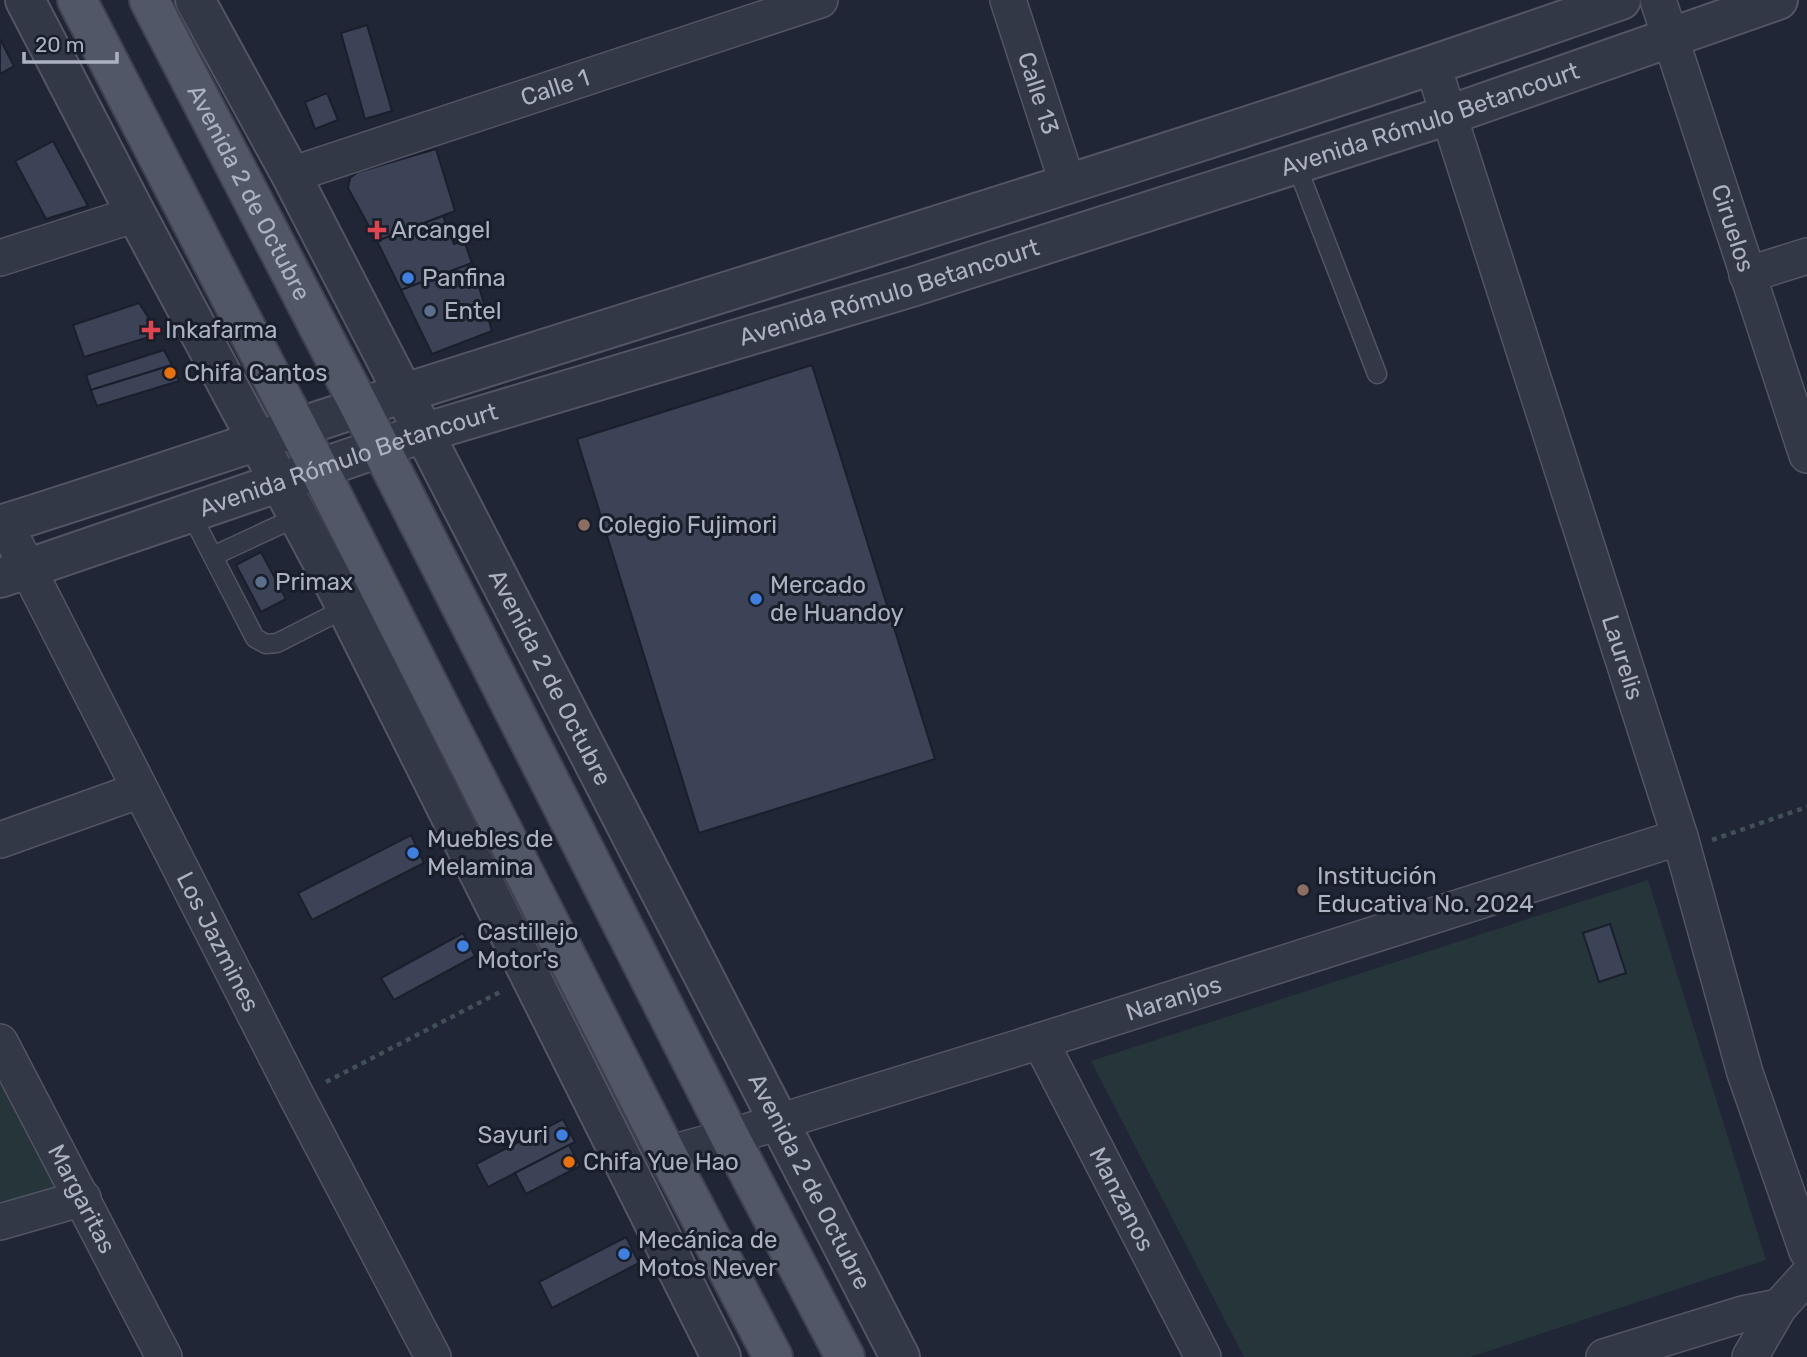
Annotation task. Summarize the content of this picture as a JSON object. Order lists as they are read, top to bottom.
{
  "streets": {
    "main road": ["Avenida 2 de Octubre"],
    "street": [
      "Calle 1",
      "Calle 13",
      "Avenida Rómulo Betancourt",
      "Ciruelos",
      "Laurelis",
      "Los Jazmines",
      "Naranjos",
      "Margaritas",
      "Manzanos"
    ]
  },
  "crossings": [
    ["Calle 1", "Avenida 2 de Octubre"],
    ["Calle 13", "Avenida Rómulo Betancourt"],
    ["Avenida Rómulo Betancourt", "Avenida 2 de Octubre"],
    ["Avenida Rómulo Betancourt", "Ciruelos"],
    ["Avenida Rómulo Betancourt", "Laurelis"],
    ["Avenida Rómulo Betancourt", "Los Jazmines"],
    ["Avenida 2 de Octubre", "Naranjos"],
    ["Laurelis", "Naranjos"],
    ["Naranjos", "Manzanos"]
  ],
  "places": {
    "health": ["Arcangel", "Inkafarma"],
    "other": [
      "Panfina",
      "Entel",
      "Chifa Cantos",
      "Colegio Fujimori",
      "Primax",
      "Mercado de Huandoy",
      "Muebles de Melamina",
      "Institución Educativa No. 2024",
      "Castillejo Motor's",
      "Sayuri",
      "Chifa Yue Hao",
      "Mecánica de Motos Never"
    ]
  },
  "scale_bar": "20 m"
}
